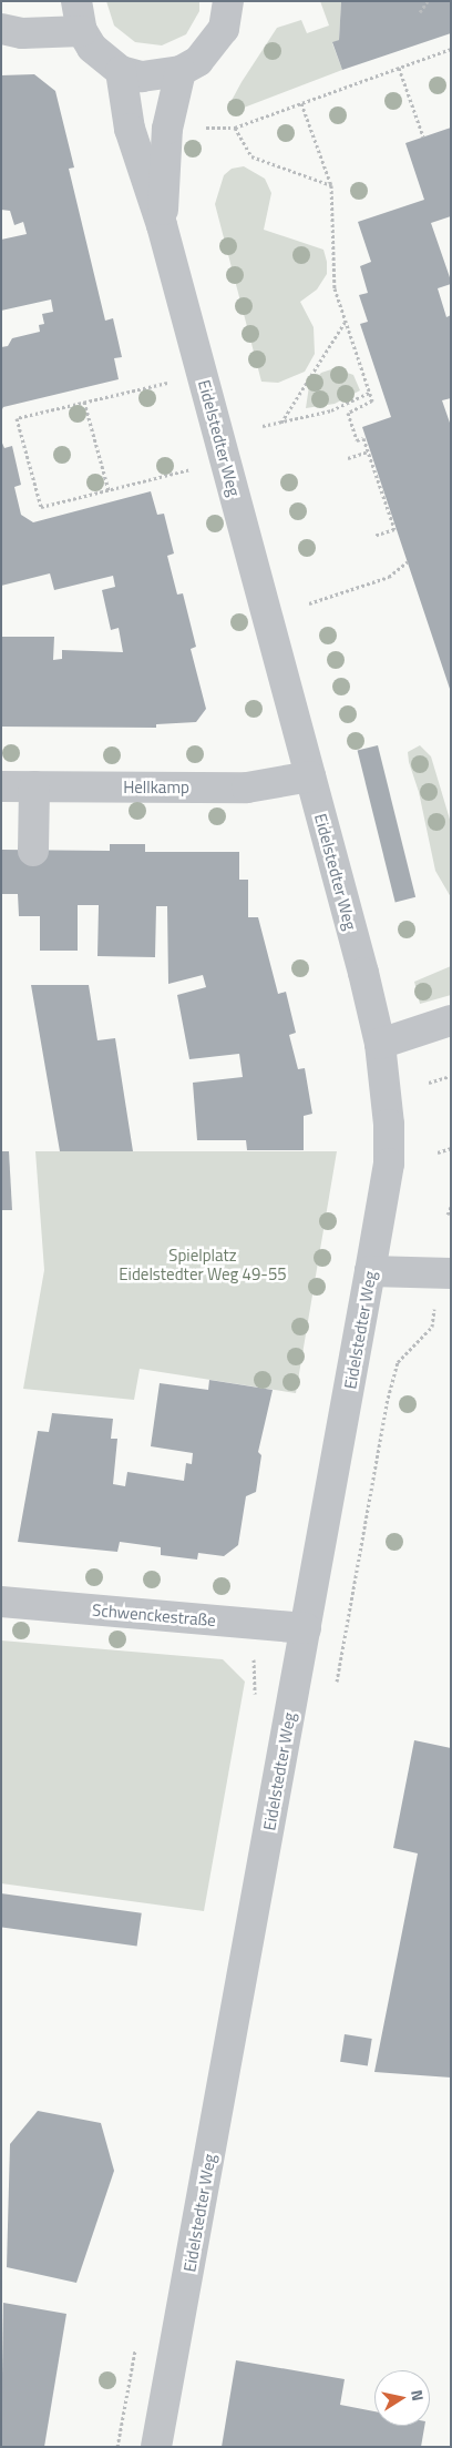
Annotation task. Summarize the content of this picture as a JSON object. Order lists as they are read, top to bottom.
{
  "streets": {
    "street": ["Eidelstedter Weg", "Hellkamp", "Schwenckestraße"]
  },
  "crossings": [
    ["Eidelstedter Weg", "Hellkamp"],
    ["Eidelstedter Weg", "Schwenckestraße"]
  ],
  "parks": ["Spielplatz Eidelstedter Weg 49-55"],
  "north": "right"
}
